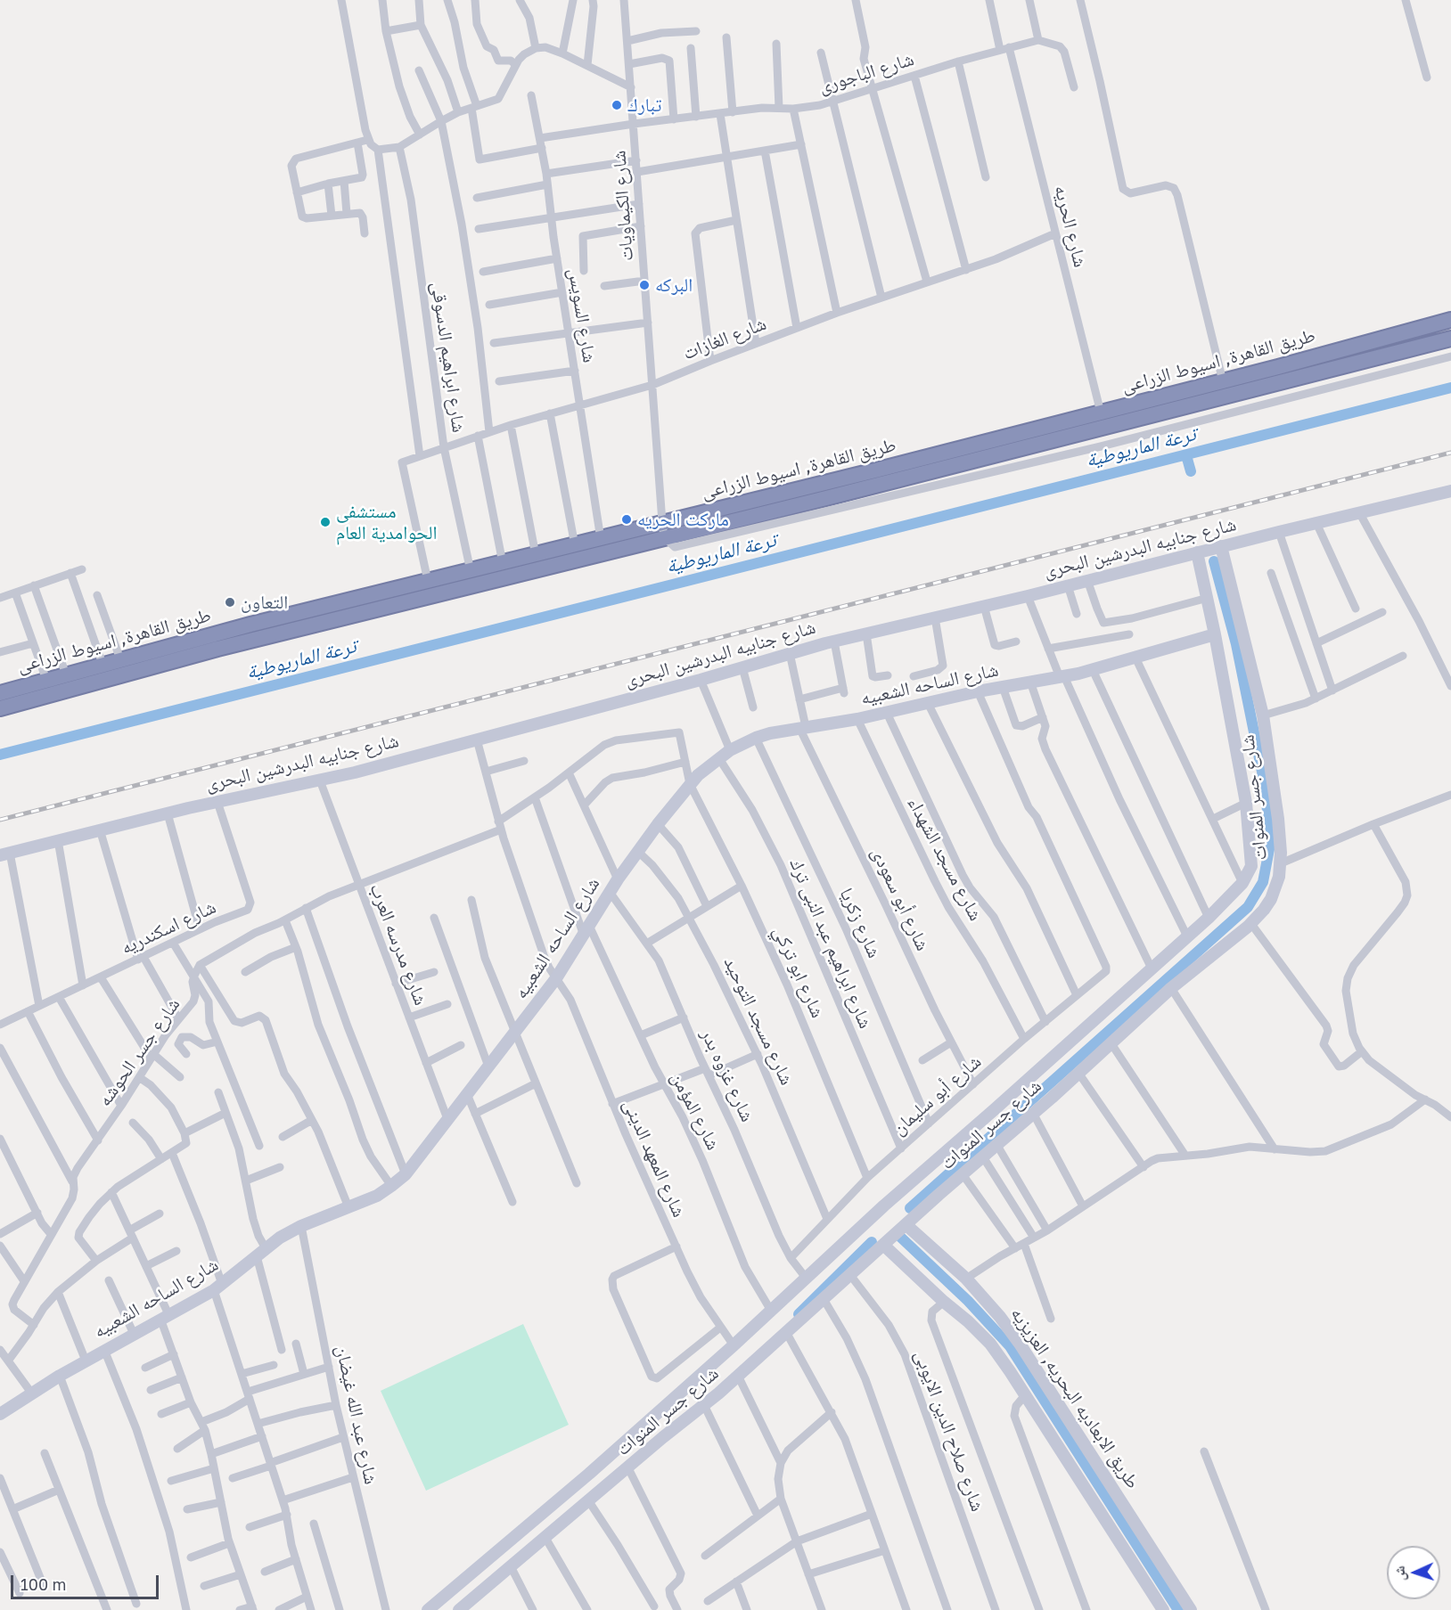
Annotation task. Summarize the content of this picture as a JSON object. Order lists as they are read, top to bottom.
{
  "streets": {
    "highway": ["طريق القاهرة, اسيوط الزراعى"],
    "street": [
      "شارع الباجورى",
      "شارع الكيماويات",
      "شارع الحريه",
      "شارع السويس",
      "شارع الغازات",
      "شارع ابراهيم الدسوقى",
      "شارع جنابيه البدرشين البحرى",
      "شارع الساحه الشعبيه",
      "شارع جسر المنوات",
      "شارع مسجد الشهداء",
      "شارع أبو سعودى",
      "شارع زكريا",
      "شارع اسكندريه",
      "شارع ابراهيم عبد النبى ترك",
      "شارع مدرسه العرب",
      "شارع ابو تركي",
      "شارع مسجد التوحيد",
      "شارع جسر الحوشه",
      "شارع غزوه بدر",
      "شارع أبو سليمان",
      "شارع المؤمن",
      "شارع المعهد الدينى",
      "طريق الابعاديه البحريه, العزيزيه",
      "شارع عبد الله غيضان",
      "شارع صلاح الدين الايوبى"
    ]
  },
  "crossings": [
    ["شارع الباجورى", "شارع الكيماويات"],
    ["شارع الباجورى", "شارع الحريه"],
    ["شارع الباجورى", "شارع السويس"],
    ["شارع الكيماويات", "شارع الغازات"],
    ["شارع الكيماويات", "طريق القاهرة, اسيوط الزراعى"],
    ["شارع الحريه", "شارع الغازات"],
    ["شارع الحريه", "طريق القاهرة, اسيوط الزراعى"],
    ["شارع السويس", "شارع الغازات"],
    ["شارع السويس", "طريق القاهرة, اسيوط الزراعى"],
    ["شارع الغازات", "شارع ابراهيم الدسوقى"],
    ["شارع الغازات", "طريق القاهرة, اسيوط الزراعى"],
    ["شارع ابراهيم الدسوقى", "طريق القاهرة, اسيوط الزراعى"],
    ["شارع جنابيه البدرشين البحرى", "شارع جسر المنوات"],
    ["شارع جنابيه البدرشين البحرى", "شارع أبو سعودى"],
    ["شارع جنابيه البدرشين البحرى", "شارع اسكندريه"],
    ["شارع جنابيه البدرشين البحرى", "شارع مدرسه العرب"],
    ["شارع جنابيه البدرشين البحرى", "شارع المعهد الدينى"],
    ["شارع الساحه الشعبيه", "شارع جسر المنوات"],
    ["شارع الساحه الشعبيه", "شارع مسجد الشهداء"],
    ["شارع الساحه الشعبيه", "شارع أبو سعودى"],
    ["شارع الساحه الشعبيه", "شارع زكريا"],
    ["شارع الساحه الشعبيه", "شارع ابراهيم عبد النبى ترك"],
    ["شارع الساحه الشعبيه", "شارع مدرسه العرب"],
    ["شارع الساحه الشعبيه", "شارع ابو تركي"],
    ["شارع الساحه الشعبيه", "شارع مسجد التوحيد"],
    ["شارع الساحه الشعبيه", "شارع غزوه بدر"],
    ["شارع الساحه الشعبيه", "شارع أبو سليمان"],
    ["شارع الساحه الشعبيه", "شارع المؤمن"],
    ["شارع الساحه الشعبيه", "شارع المعهد الدينى"],
    ["شارع الساحه الشعبيه", "شارع عبد الله غيضان"],
    ["شارع جسر المنوات", "شارع غزوه بدر"],
    ["شارع جسر المنوات", "شارع المؤمن"],
    ["شارع جسر المنوات", "شارع المعهد الدينى"],
    ["شارع جسر المنوات", "طريق الابعاديه البحريه, العزيزيه"],
    ["شارع جسر المنوات", "شارع صلاح الدين الايوبى"],
    ["شارع مسجد الشهداء", "شارع أبو سليمان"],
    ["شارع أبو سعودى", "شارع أبو سليمان"],
    ["شارع زكريا", "شارع أبو سليمان"],
    ["شارع ابراهيم عبد النبى ترك", "شارع أبو سليمان"],
    ["شارع ابو تركي", "شارع أبو سليمان"],
    ["شارع مسجد التوحيد", "شارع أبو سليمان"],
    ["شارع غزوه بدر", "شارع أبو سليمان"]
  ],
  "water": ["ترعة الماريوطية"],
  "places": [
    "تبارك",
    "البركه",
    "ماركت الحريه",
    "مستشفى الحوامدية العام",
    "التعاون"
  ],
  "scale_bar": "100 m",
  "north": "left"
}
